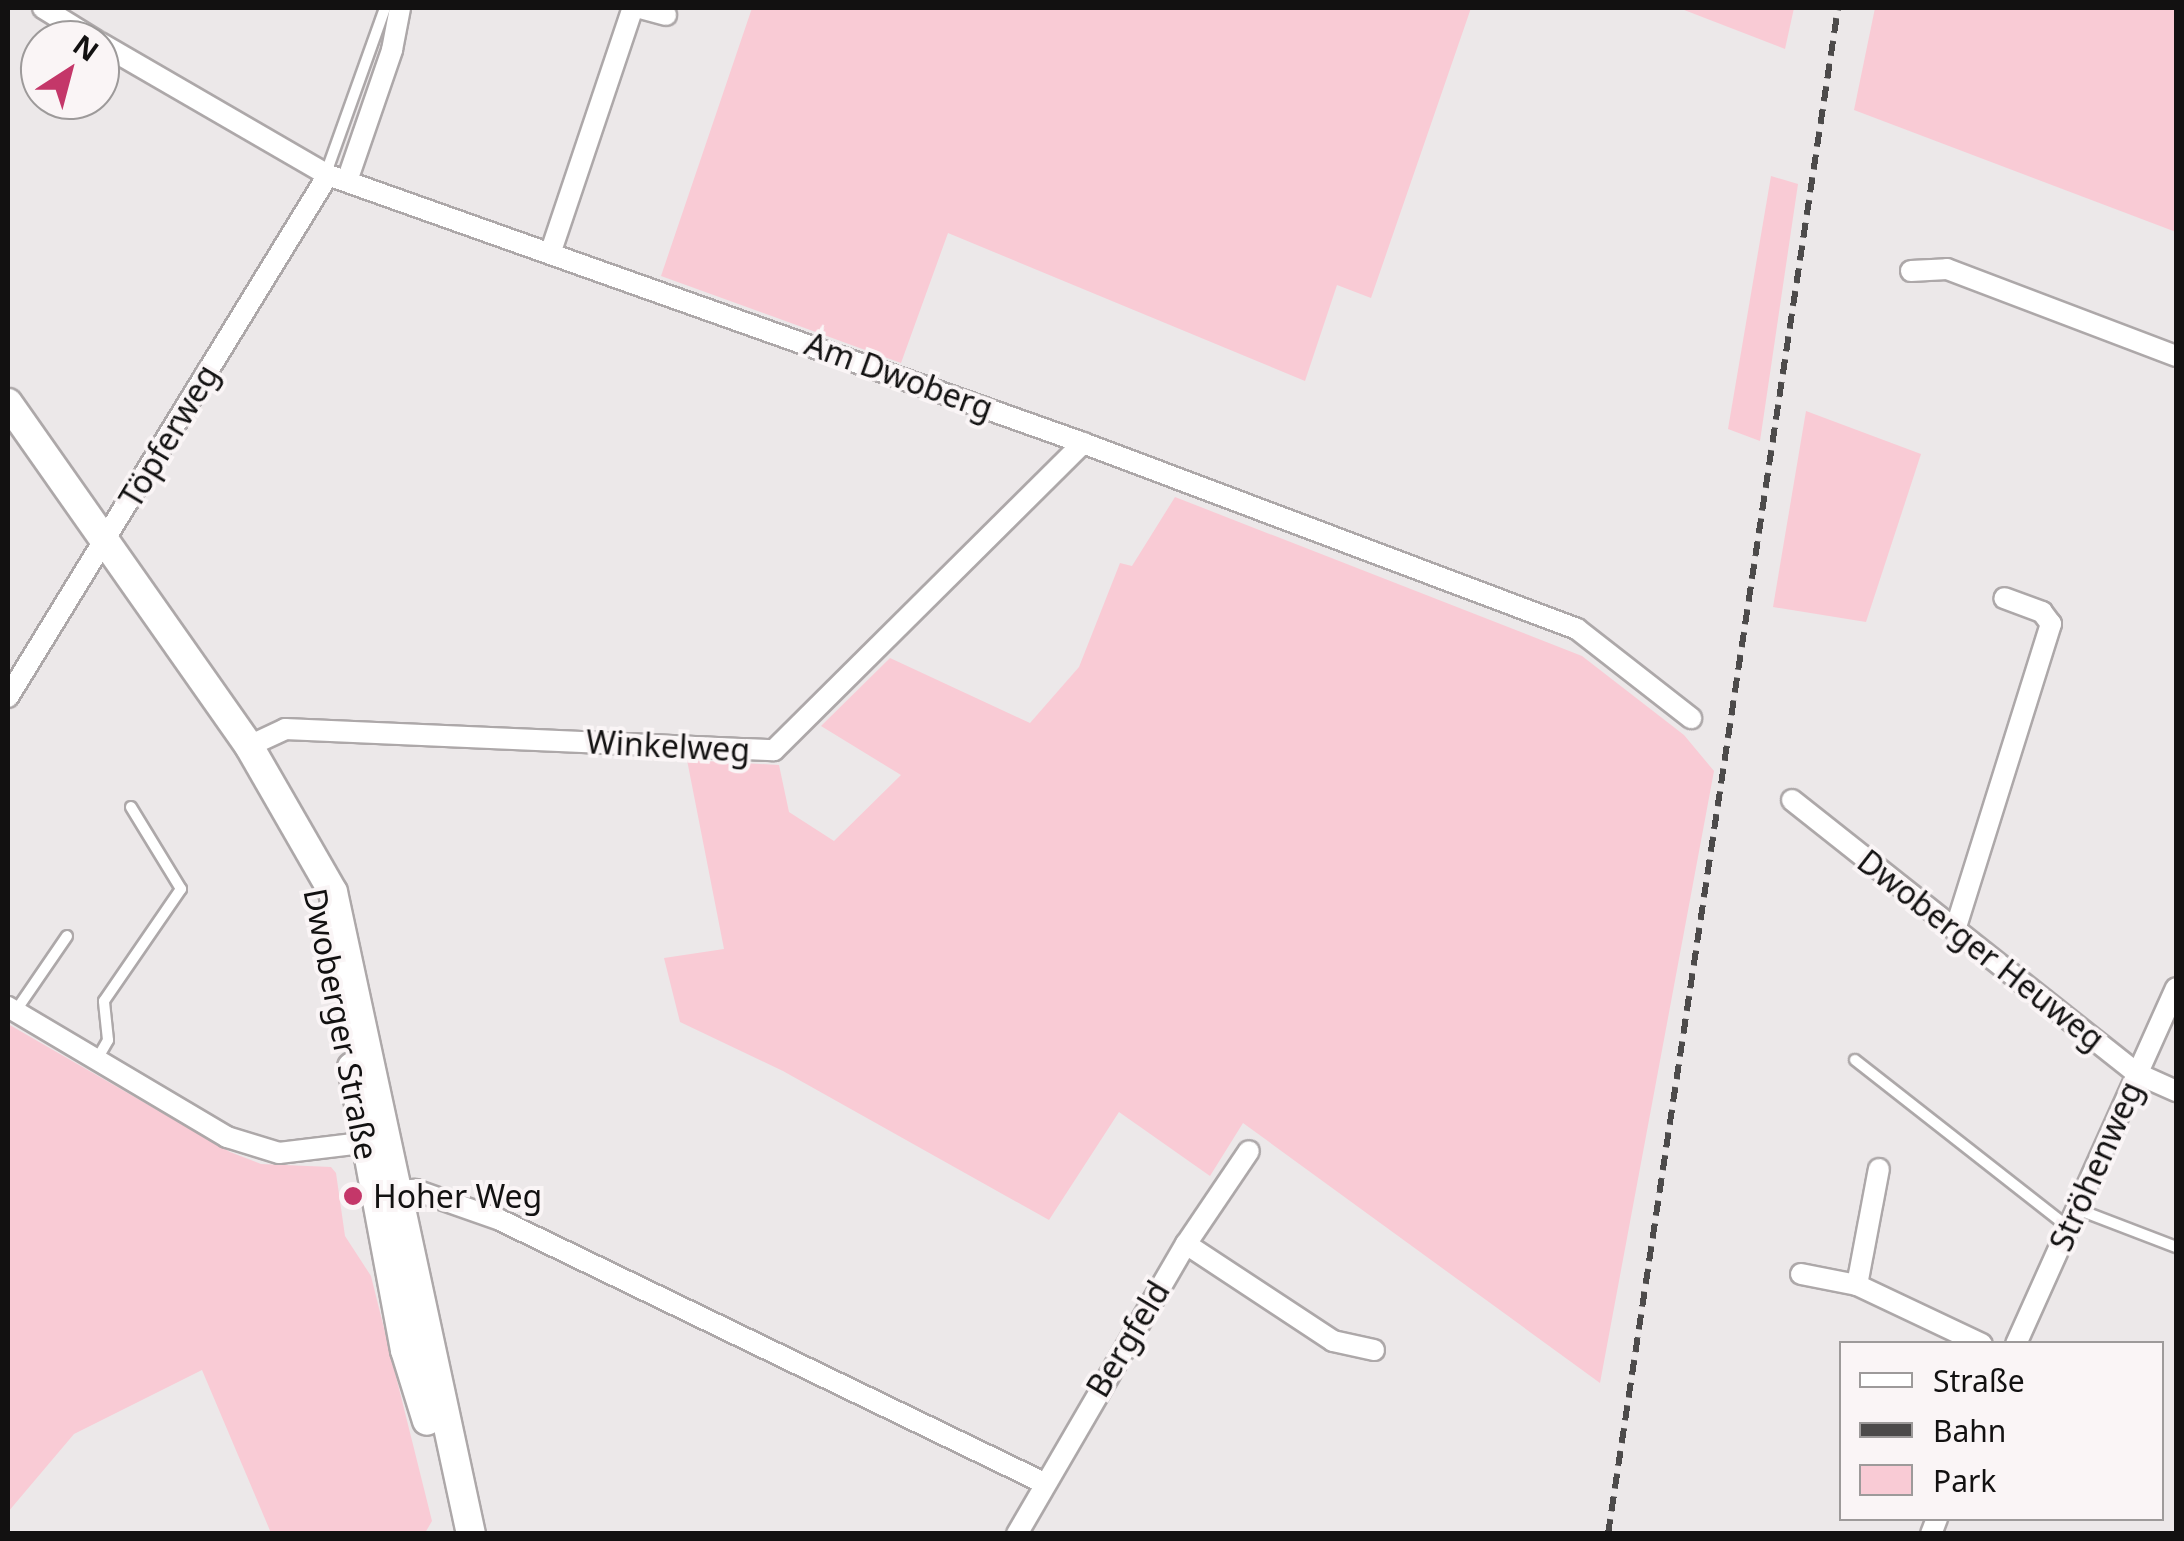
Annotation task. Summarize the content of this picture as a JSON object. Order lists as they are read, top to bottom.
{
  "streets": {
    "street": [
      "Am Dwoberg",
      "Töpferweg",
      "Winkelweg",
      "Dwoberger Heuweg",
      "Dwoberger Straße",
      "Ströhenweg",
      "Bergfeld"
    ]
  },
  "crossings": [
    ["Am Dwoberg", "Töpferweg"],
    ["Am Dwoberg", "Winkelweg"],
    ["Töpferweg", "Dwoberger Straße"],
    ["Winkelweg", "Dwoberger Straße"],
    ["Dwoberger Heuweg", "Ströhenweg"]
  ],
  "places": ["Hoher Weg"],
  "legend": ["Straße", "Bahn", "Park"],
  "north": "top right"
}
